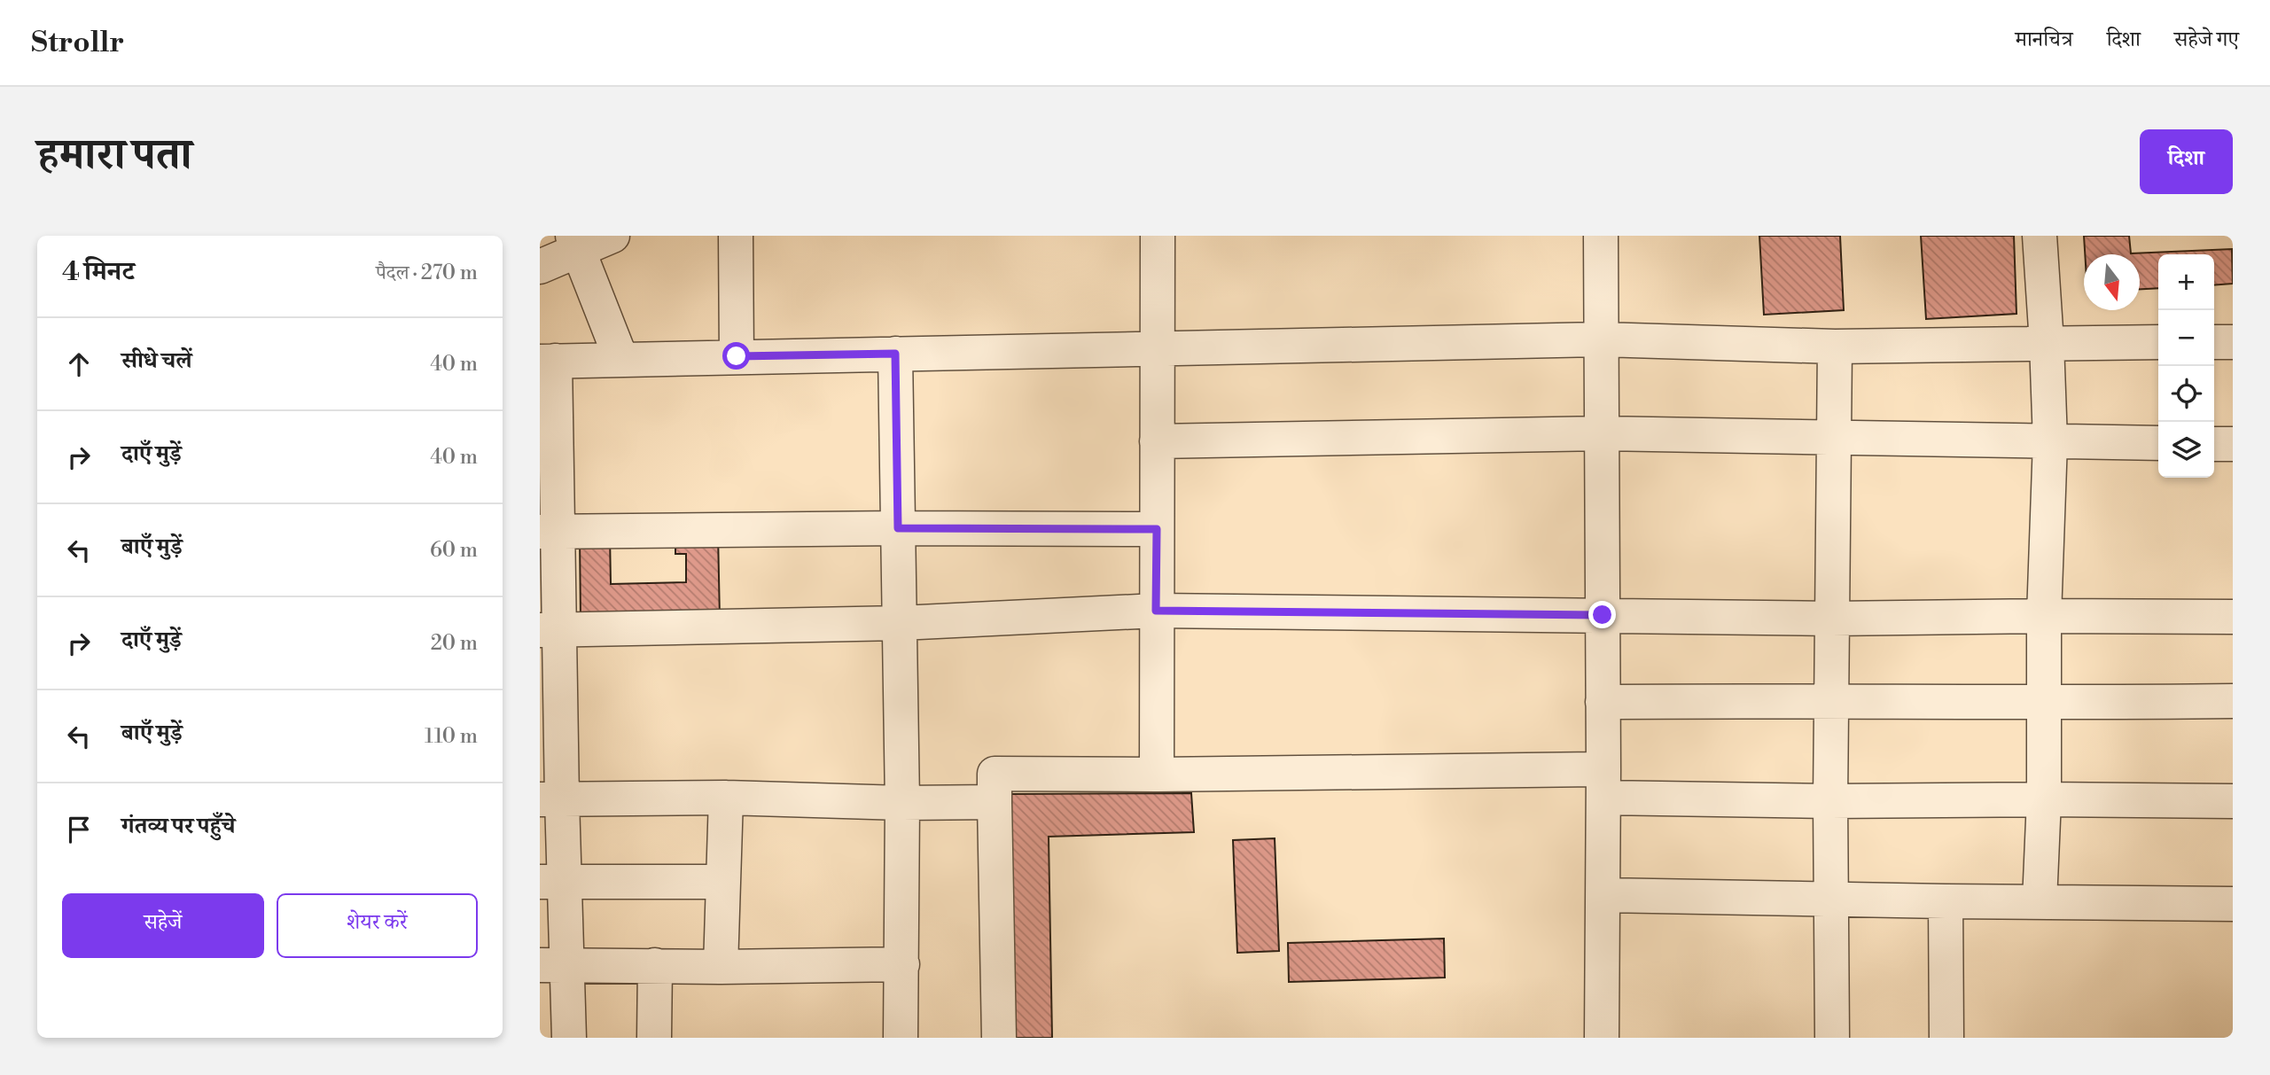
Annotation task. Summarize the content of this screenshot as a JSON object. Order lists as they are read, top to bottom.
{
  "north": "bottom",
  "page": {
    "header": "Strollr",
    "nav": ["मानचित्र", "दिशा", "सहेजे गए"],
    "title": "हमारा पता",
    "buttons": [
      "दिशा",
      ["सहेजें", "शेयर करें"]
    ],
    "heading": ["4 मिनट", "पैदल · 270 m"],
    "map_buttons": ["+", "−"],
    "list": [
      ["सीधे चलें", "40 m"],
      ["दाएँ मुड़ें", "40 m"],
      ["बाएँ मुड़ें", "60 m"],
      ["दाएँ मुड़ें", "20 m"],
      ["बाएँ मुड़ें", "110 m"],
      "गंतव्य पर पहुँचे"
    ]
  }
}
